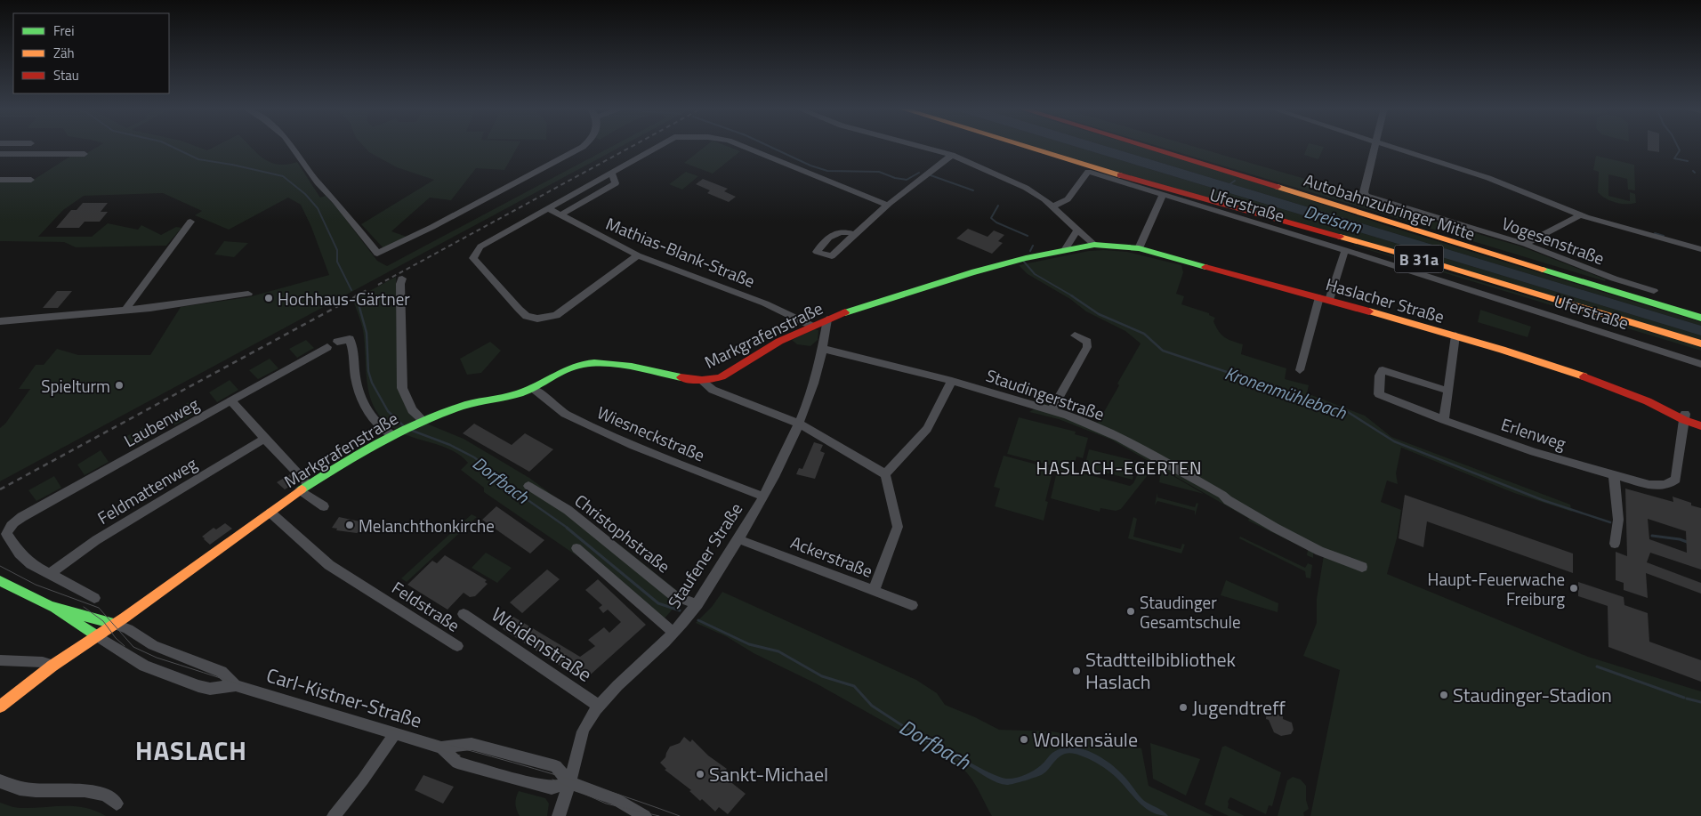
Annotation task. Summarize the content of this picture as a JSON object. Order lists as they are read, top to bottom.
{
  "streets": {
    "main road": [
      "Autobahnzubringer Mitte",
      "B 31a",
      "Haslacher Straße",
      "Markgrafenstraße"
    ],
    "street": [
      "Uferstraße",
      "Vogesenstraße",
      "Mathias-Blank-Straße",
      "Staudingerstraße",
      "Laubenweg",
      "Wiesneckstraße",
      "Erlenweg",
      "Feldmattenweg",
      "Christophstraße",
      "Staufener Straße",
      "Ackerstraße",
      "Feldstraße",
      "Weidenstraße",
      "Carl-Kistner-Straße"
    ]
  },
  "crossings": [
    ["Mathias-Blank-Straße", "Markgrafenstraße"],
    ["Haslacher Straße", "Markgrafenstraße"],
    ["Haslacher Straße", "Erlenweg"],
    ["Markgrafenstraße", "Wiesneckstraße"],
    ["Markgrafenstraße", "Staufener Straße"],
    ["Markgrafenstraße", "Feldstraße"],
    ["Markgrafenstraße", "Carl-Kistner-Straße"],
    ["Staudingerstraße", "Staufener Straße"],
    ["Laubenweg", "Feldmattenweg"],
    ["Wiesneckstraße", "Staufener Straße"],
    ["Christophstraße", "Staufener Straße"],
    ["Staufener Straße", "Ackerstraße"],
    ["Staufener Straße", "Weidenstraße"],
    ["Staufener Straße", "Carl-Kistner-Straße"]
  ],
  "districts": ["HASLACH-EGERTEN", "HASLACH"],
  "water": ["Dreisam", "Kronenmühlebach", "Dorfbach"],
  "places": [
    "Hochhaus-Gärtner",
    "Spielturm",
    "Melanchthonkirche",
    "Haupt-Feuerwache Freiburg",
    "Staudinger Gesamtschule",
    "Stadtteilbibliothek Haslach",
    "Staudinger-Stadion",
    "Jugendtreff",
    "Wolkensäule",
    "Sankt-Michael"
  ],
  "legend": ["Frei", "Zäh", "Stau"]
}
